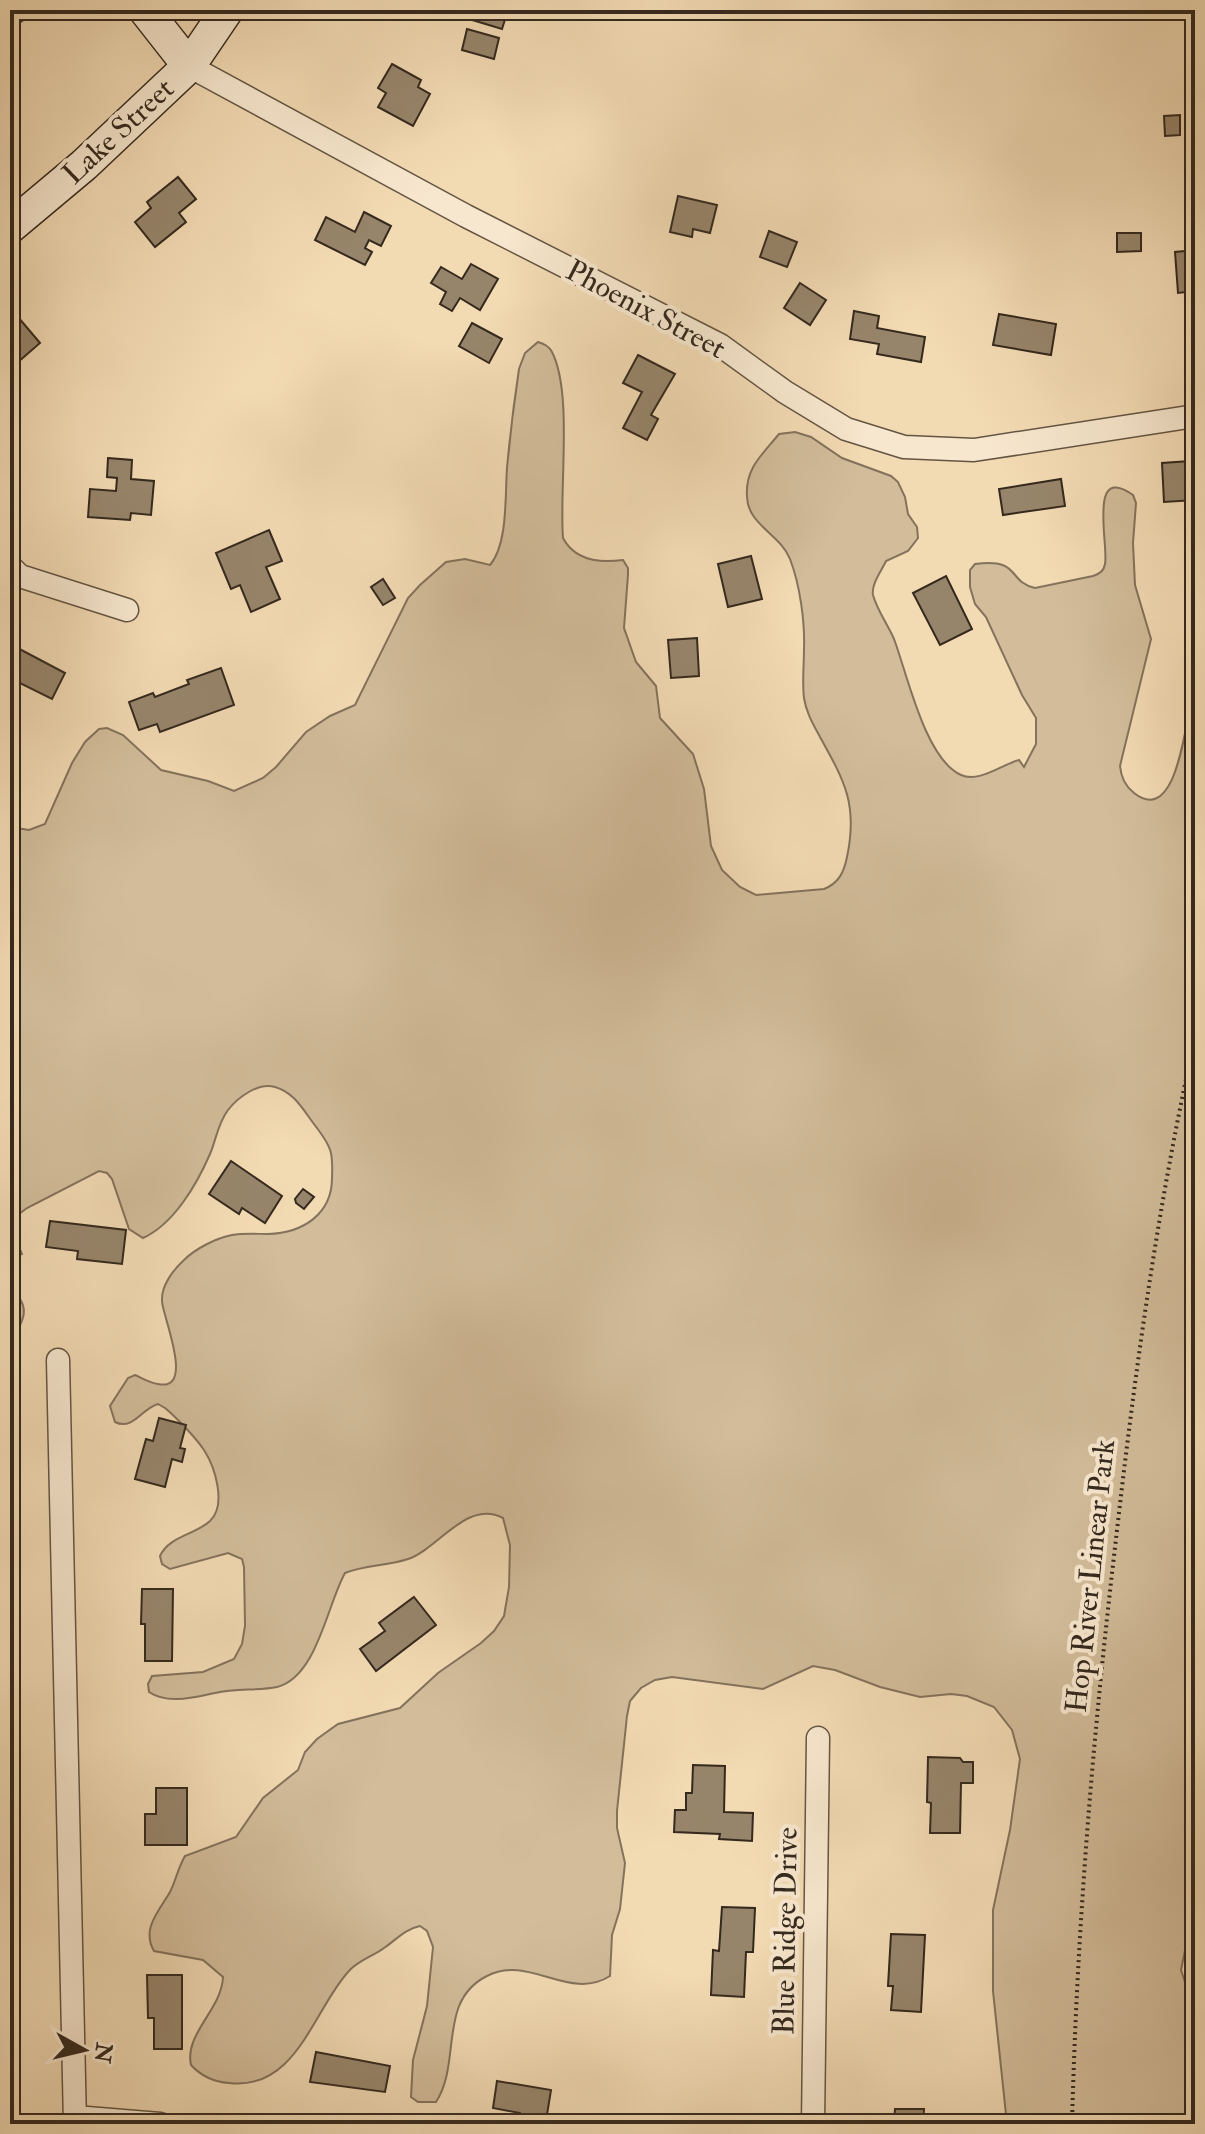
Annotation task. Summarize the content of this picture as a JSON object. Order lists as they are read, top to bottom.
{
  "streets": {
    "street": ["Lake Street", "Phoenix Street", "Blue Ridge Drive"],
    "path": ["Hop River Linear Park"]
  },
  "crossings": [
    ["Lake Street", "Phoenix Street"]
  ],
  "north": "right"
}
